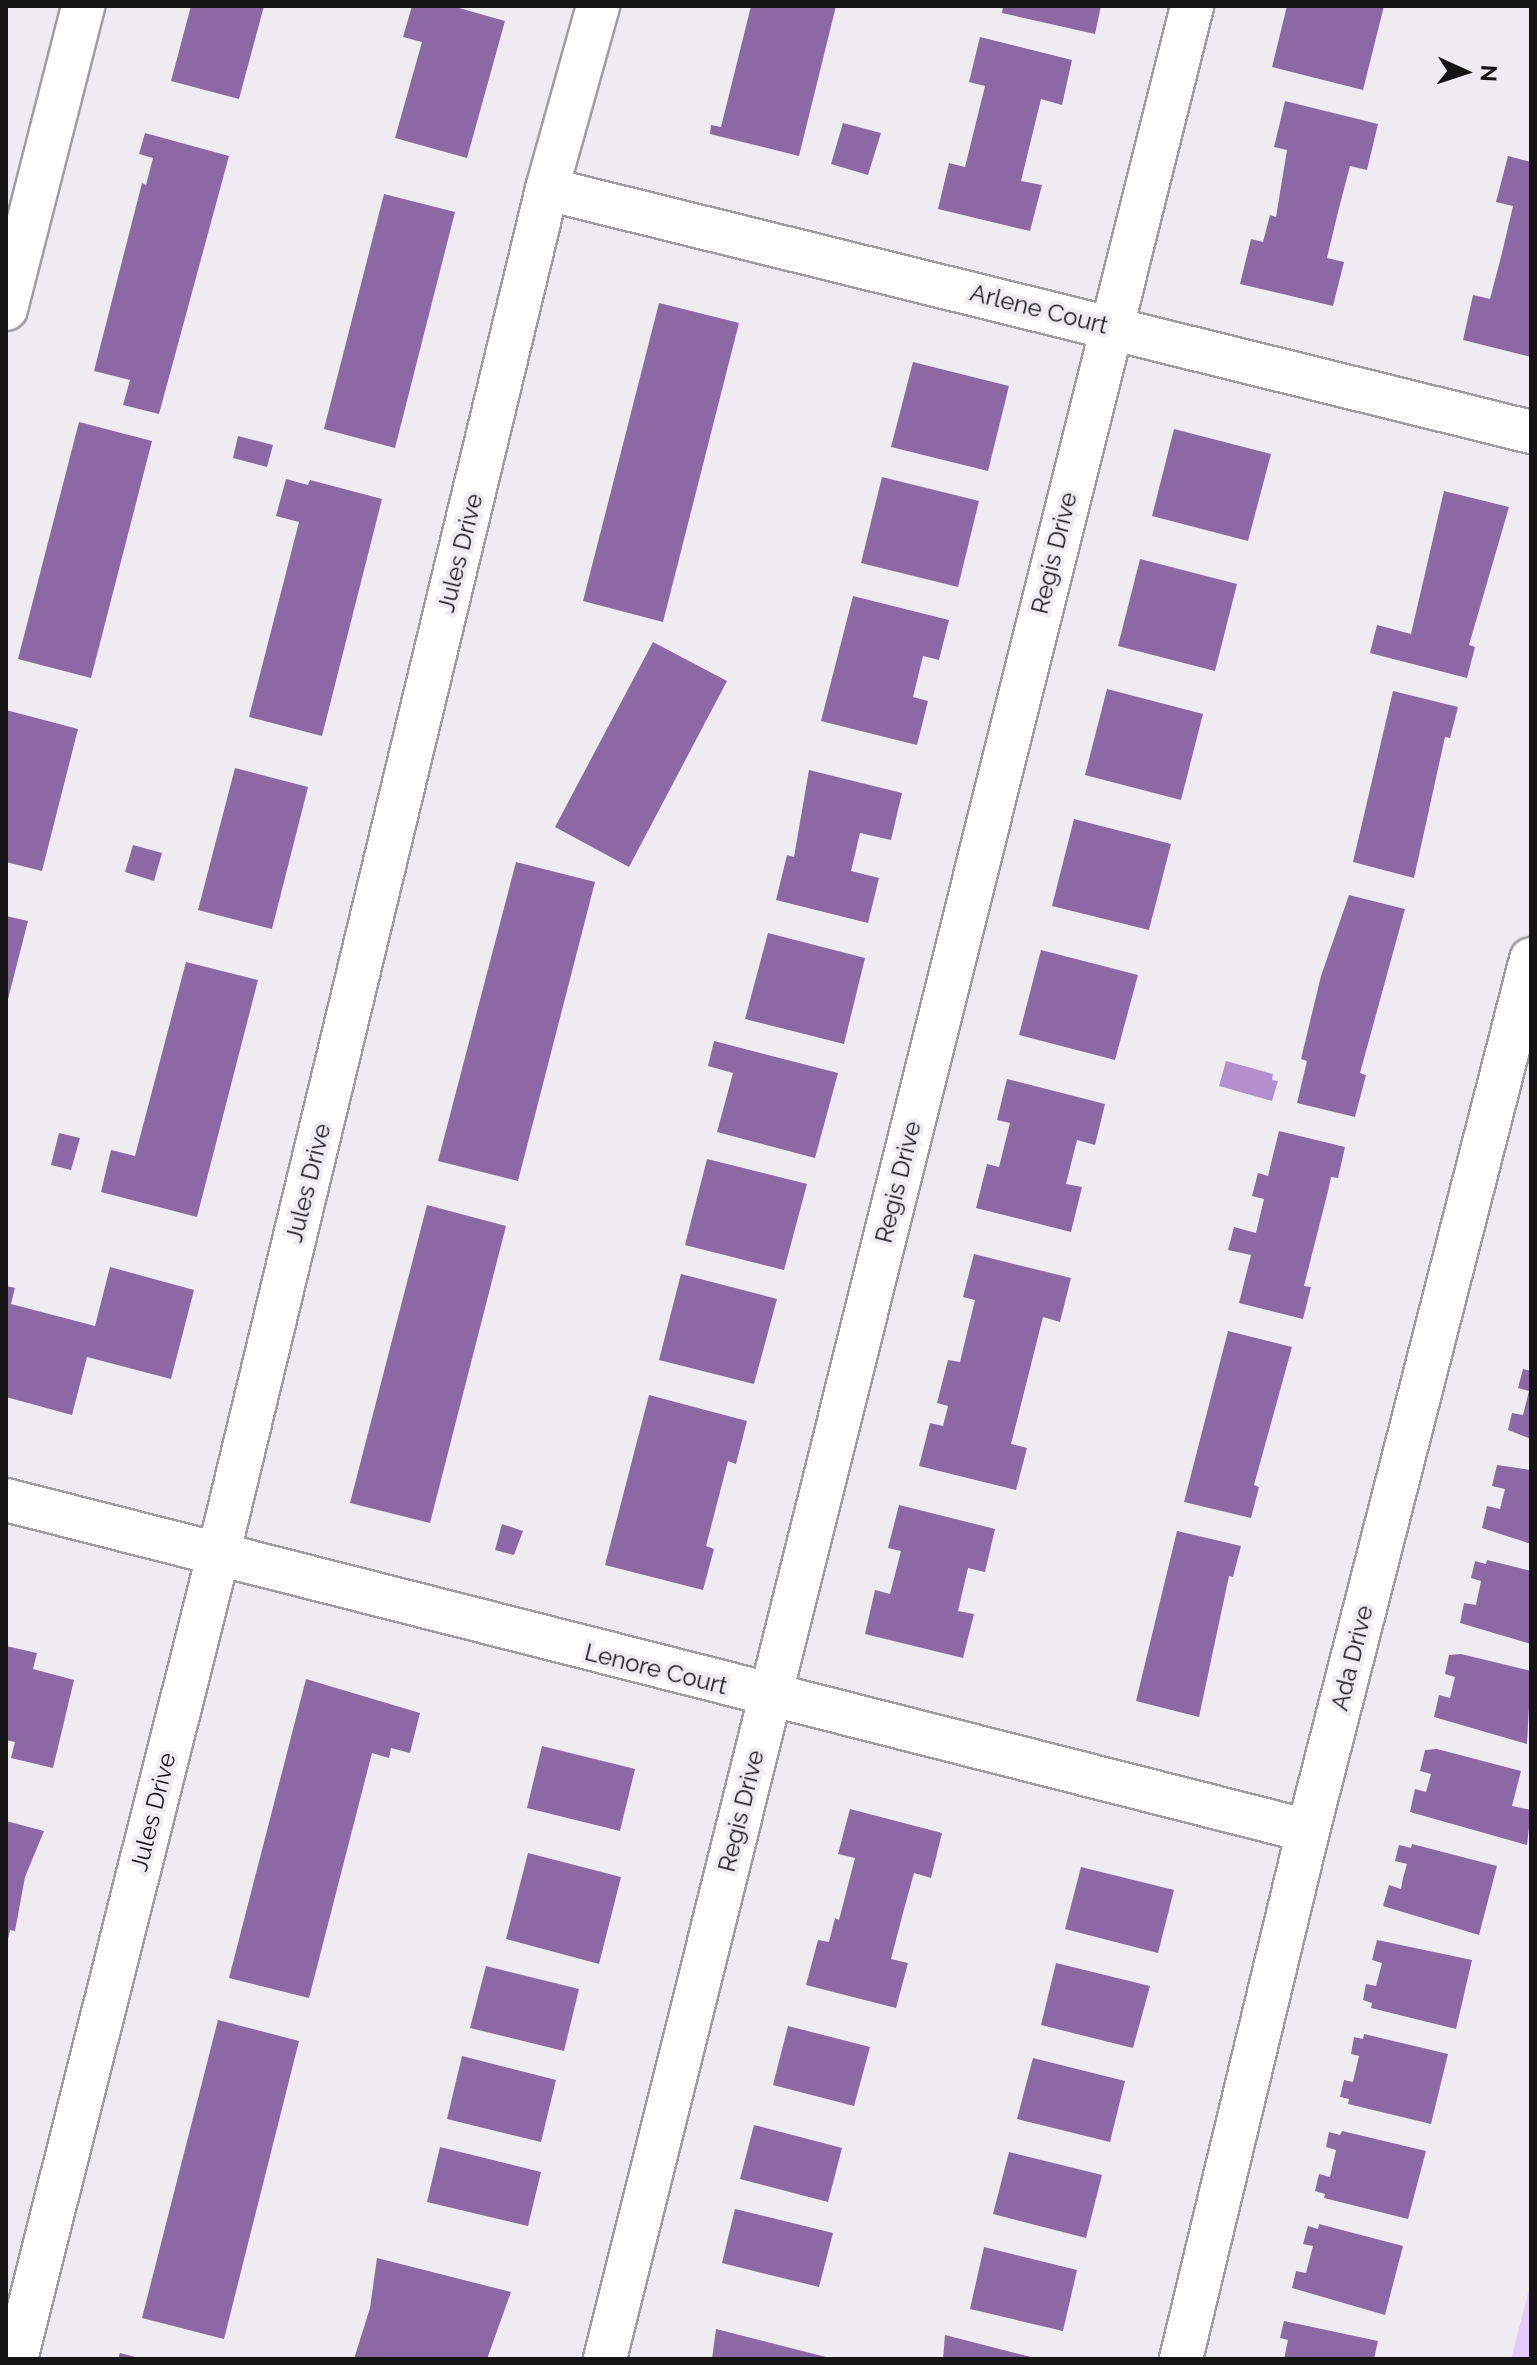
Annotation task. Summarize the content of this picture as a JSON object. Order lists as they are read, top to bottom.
{
  "streets": {
    "street": [
      "Arlene Court",
      "Jules Drive",
      "Regis Drive",
      "Ada Drive",
      "Lenore Court"
    ]
  },
  "crossings": [
    ["Arlene Court", "Jules Drive"],
    ["Arlene Court", "Regis Drive"],
    ["Jules Drive", "Lenore Court"],
    ["Regis Drive", "Lenore Court"],
    ["Ada Drive", "Lenore Court"]
  ],
  "north": "right"
}
